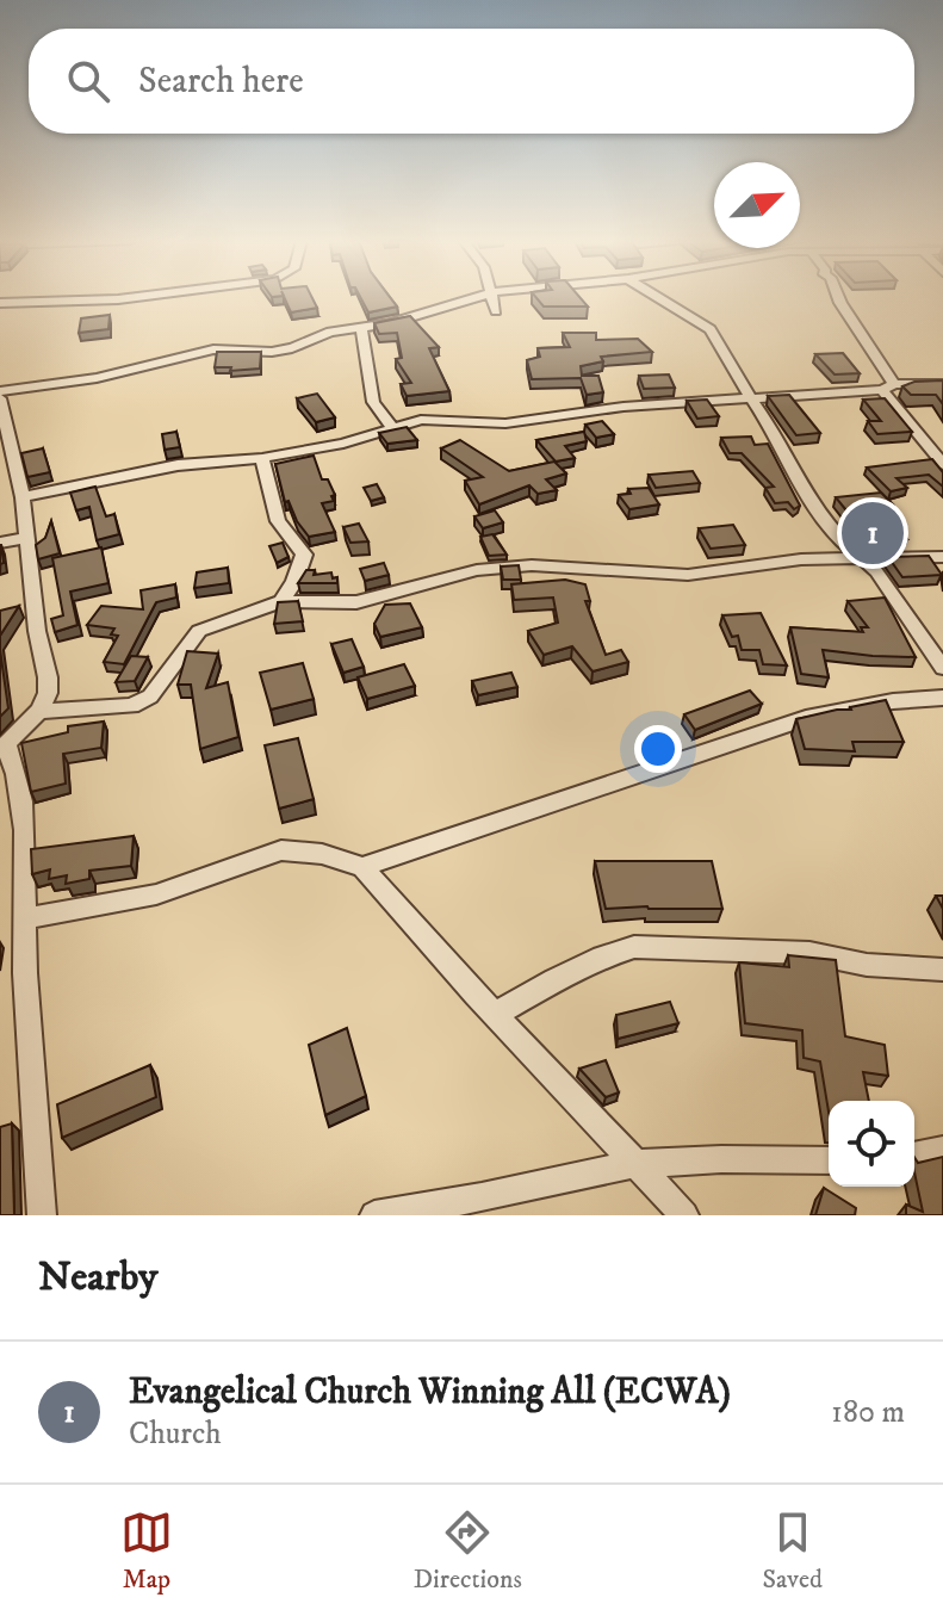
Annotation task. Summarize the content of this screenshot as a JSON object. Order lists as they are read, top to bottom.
{
  "north": "top right",
  "page": {
    "search": "Search here",
    "pins": "1",
    "heading": "Nearby",
    "list": [
      {
        "mark": "1",
        "name": "Evangelical Church Winning All (ECWA)",
        "note": "Church",
        "value": "180 m"
      }
    ],
    "nav": ["Map", "Directions", "Saved"]
  }
}
